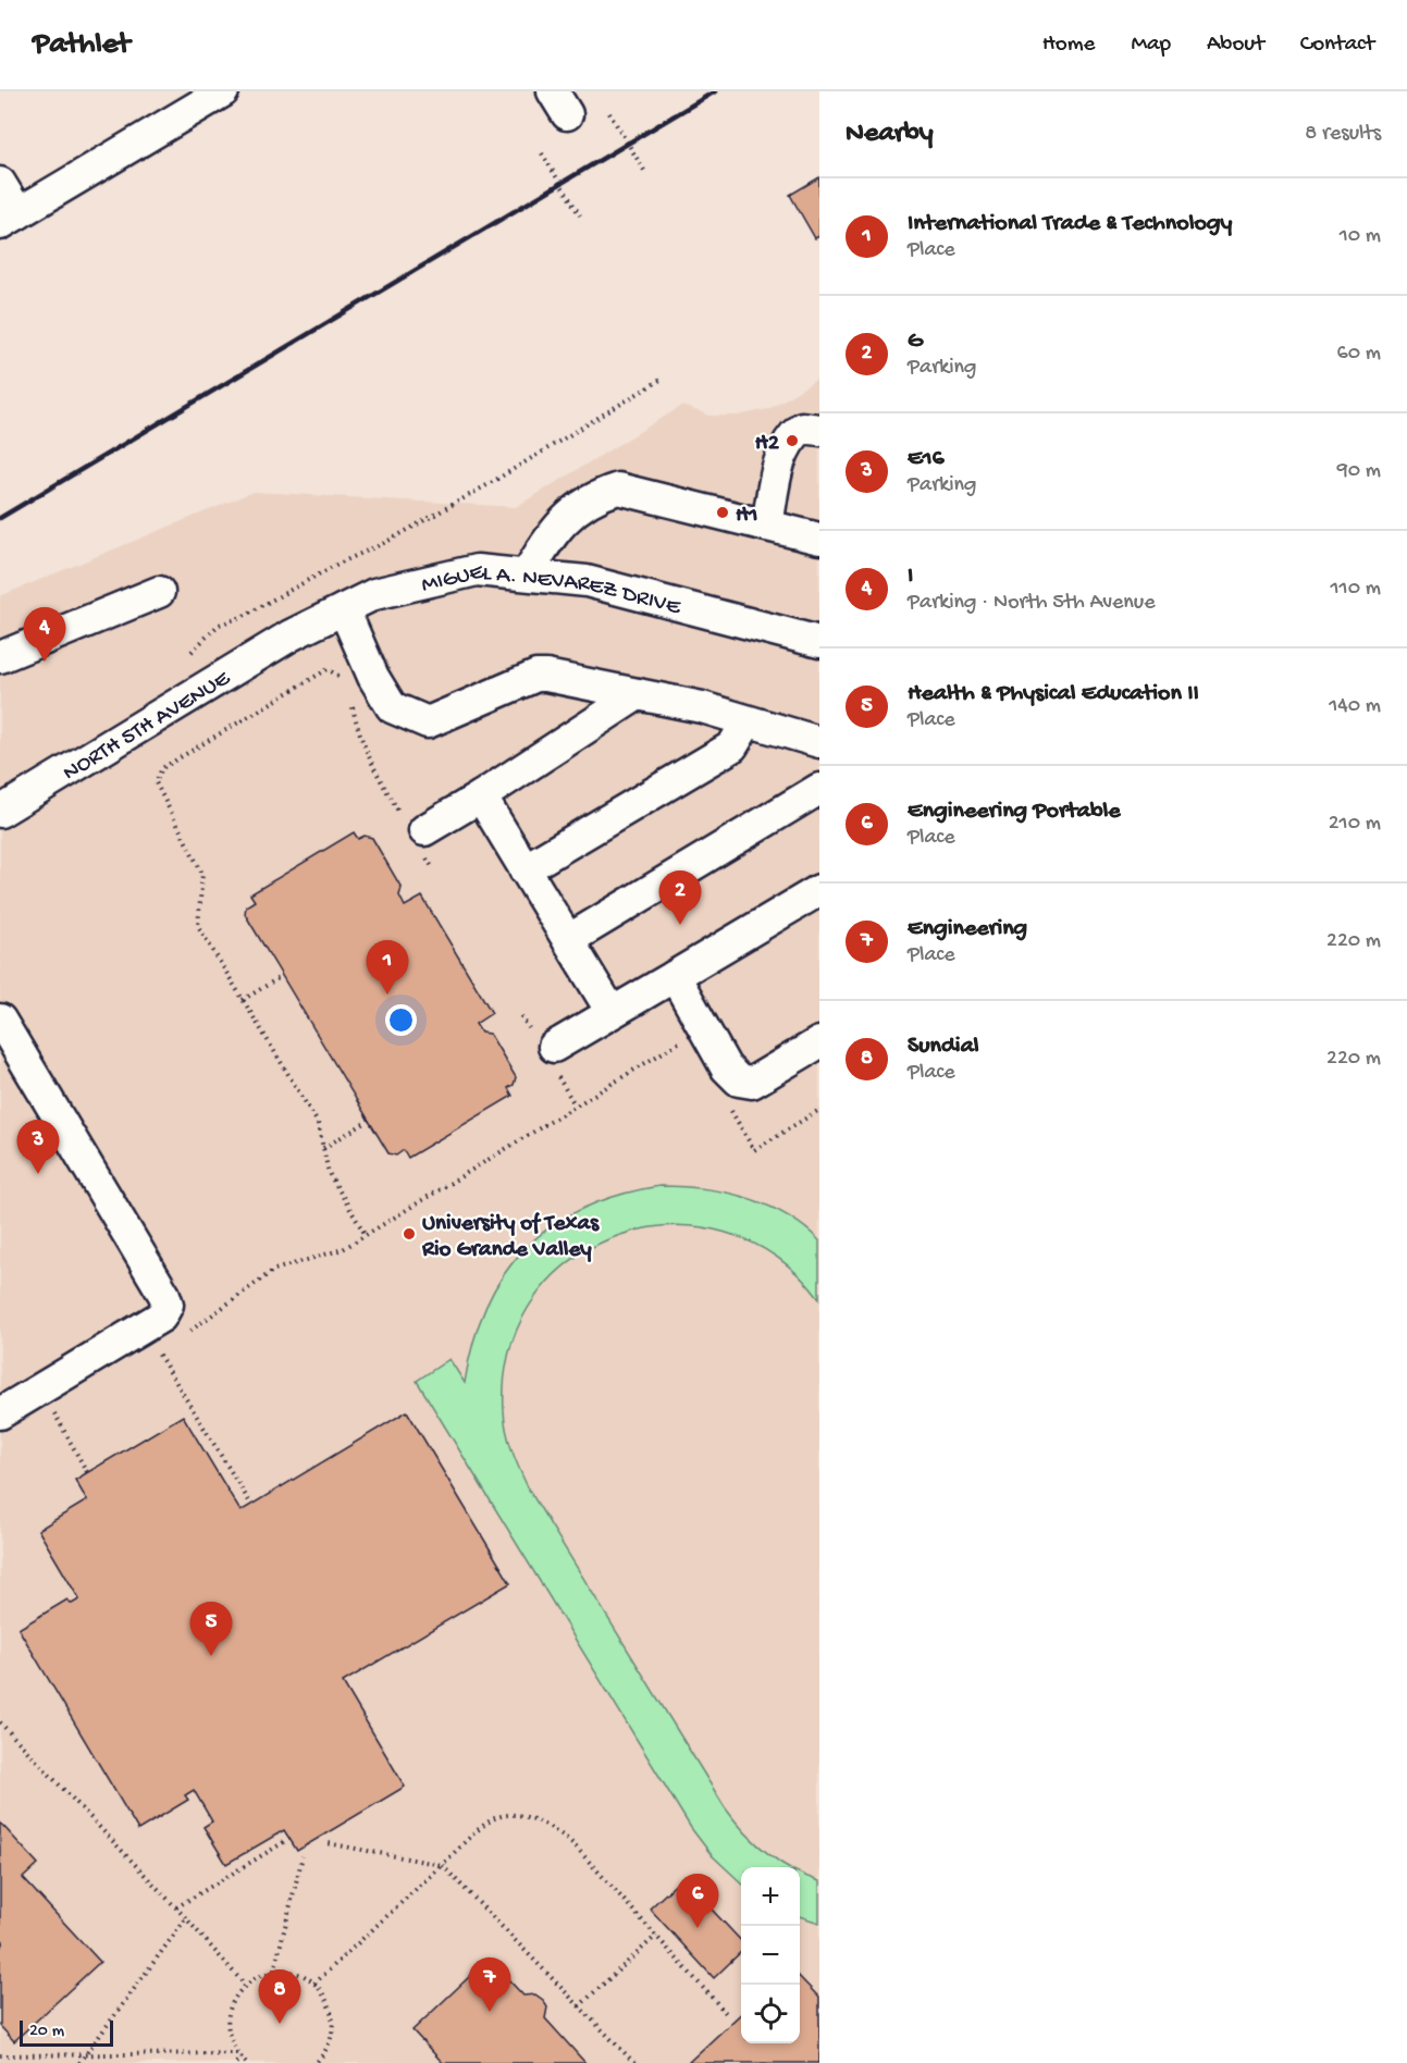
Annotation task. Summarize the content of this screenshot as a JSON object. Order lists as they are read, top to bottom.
{
  "streets": {
    "street": ["MIGUEL A. NEVAREZ DRIVE", "NORTH 5TH AVENUE"]
  },
  "crossings": [
    ["MIGUEL A. NEVAREZ DRIVE", "NORTH 5TH AVENUE"]
  ],
  "places": ["H2", "H1", "University of Texas Rio Grande Valley"],
  "scale_bar": "20 m",
  "page": {
    "header": "Pathlet",
    "nav": [
      "Home",
      "Map",
      "About",
      "Contact"
    ],
    "heading": ["Nearby", "8 results"],
    "list": [
      {
        "mark": "1",
        "name": "International Trade & Technology",
        "note": "Place",
        "value": "10 m"
      },
      {
        "mark": "2",
        "name": "G",
        "note": "Parking",
        "value": "60 m"
      },
      {
        "mark": "3",
        "name": "E16",
        "note": "Parking",
        "value": "90 m"
      },
      {
        "mark": "4",
        "name": "I",
        "note": "Parking · North 5th Avenue",
        "value": "110 m"
      },
      {
        "mark": "5",
        "name": "Health & Physical Education II",
        "note": "Place",
        "value": "140 m"
      },
      {
        "mark": "6",
        "name": "Engineering Portable",
        "note": "Place",
        "value": "210 m"
      },
      {
        "mark": "7",
        "name": "Engineering",
        "note": "Place",
        "value": "220 m"
      },
      {
        "mark": "8",
        "name": "Sundial",
        "note": "Place",
        "value": "220 m"
      }
    ],
    "pins": [
      "4",
      "2",
      "1",
      "3",
      "5",
      "6",
      "7",
      "8"
    ],
    "map_buttons": ["+", "−"],
    "scale": "20 m"
  }
}
